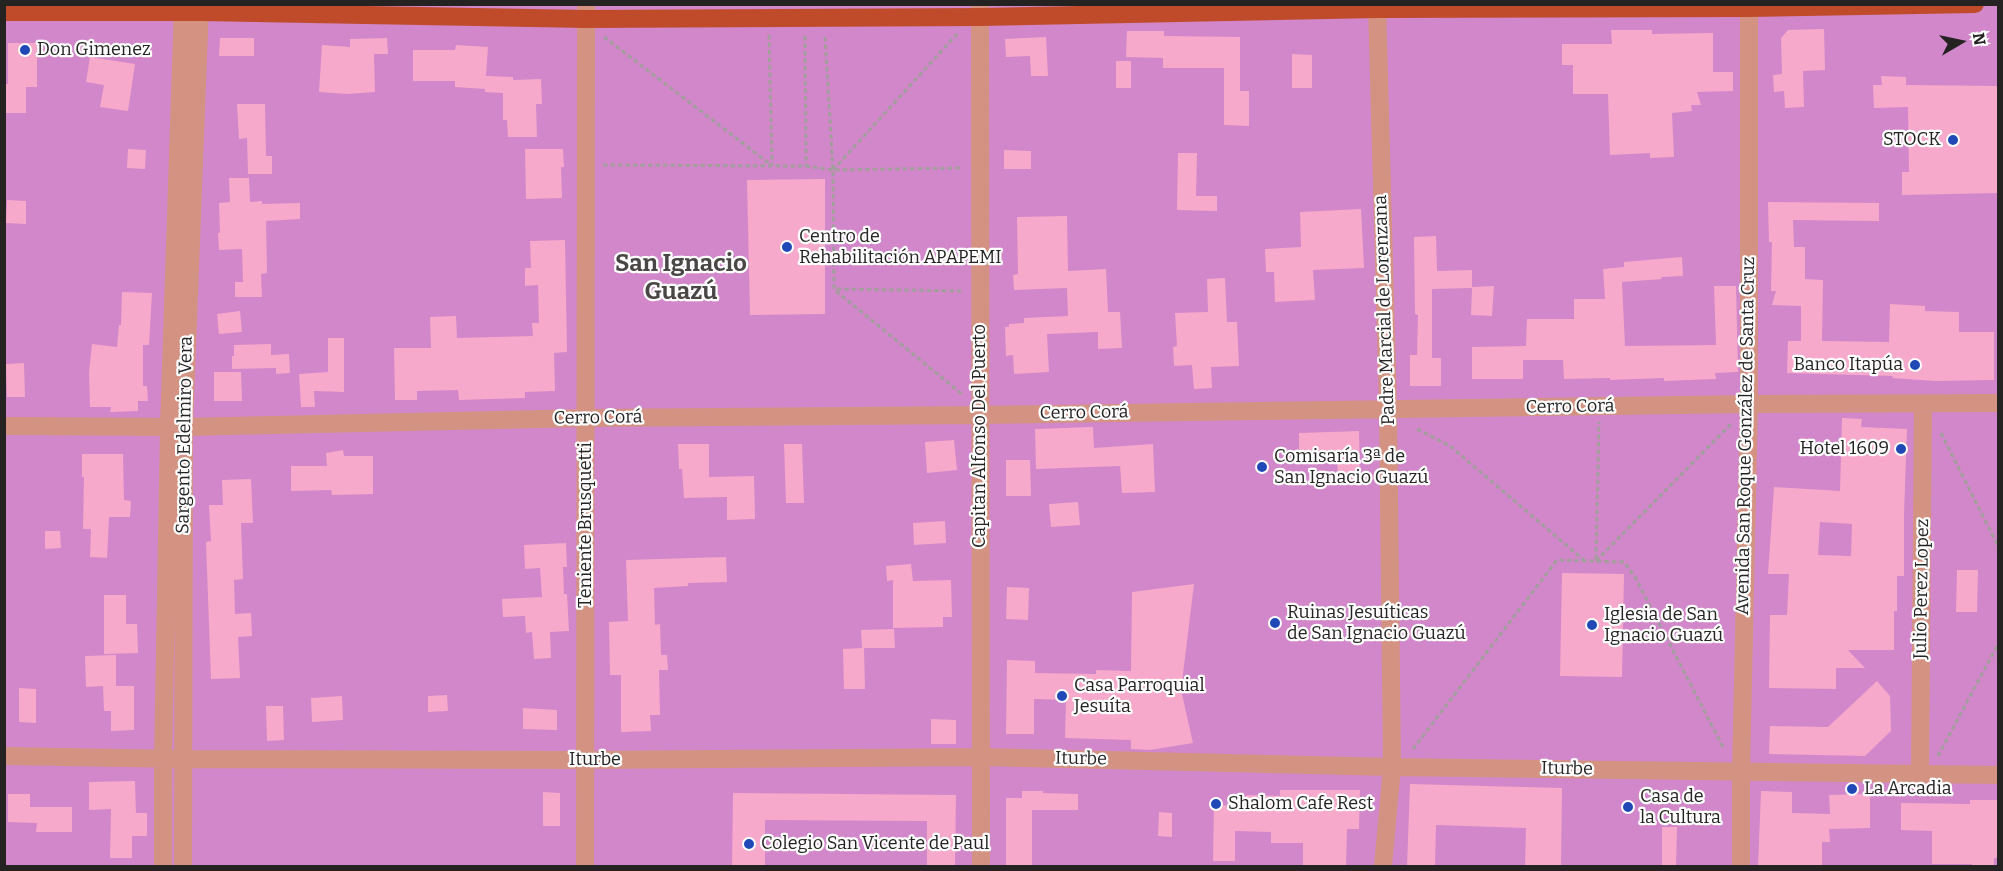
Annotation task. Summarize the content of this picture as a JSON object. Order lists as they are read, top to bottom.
{
  "streets": {
    "street": [
      "Padre Marcial de Lorenzana",
      "Cerro Corá",
      "Sargento Edelmiro Vera",
      "Capitan Alfonso Del Puerto",
      "Avenida San Roque González de Santa Cruz",
      "Teniente Brusquetti",
      "Julio Perez Lopez",
      "Iturbe"
    ]
  },
  "crossings": [
    ["Padre Marcial de Lorenzana", "Cerro Corá"],
    ["Padre Marcial de Lorenzana", "Iturbe"],
    ["Cerro Corá", "Sargento Edelmiro Vera"],
    ["Cerro Corá", "Capitan Alfonso Del Puerto"],
    ["Cerro Corá", "Avenida San Roque González de Santa Cruz"],
    ["Cerro Corá", "Teniente Brusquetti"],
    ["Cerro Corá", "Julio Perez Lopez"],
    ["Sargento Edelmiro Vera", "Iturbe"],
    ["Capitan Alfonso Del Puerto", "Iturbe"],
    ["Avenida San Roque González de Santa Cruz", "Iturbe"],
    ["Teniente Brusquetti", "Iturbe"],
    ["Julio Perez Lopez", "Iturbe"]
  ],
  "districts": ["San Ignacio Guazú"],
  "places": [
    "Don Gimenez",
    "STOCK",
    "Centro de Rehabilitación APAPEMI",
    "Banco Itapúa",
    "Hotel 1609",
    "Comisaría 3ª de San Ignacio Guazú",
    "Ruinas Jesuíticas de San Ignacio Guazú",
    "Iglesia de San Ignacio Guazú",
    "Casa Parroquial Jesuíta",
    "La Arcadia",
    "Shalom Cafe Rest",
    "Casa de la Cultura",
    "Colegio San Vicente de Paul"
  ],
  "north": "right"
}
